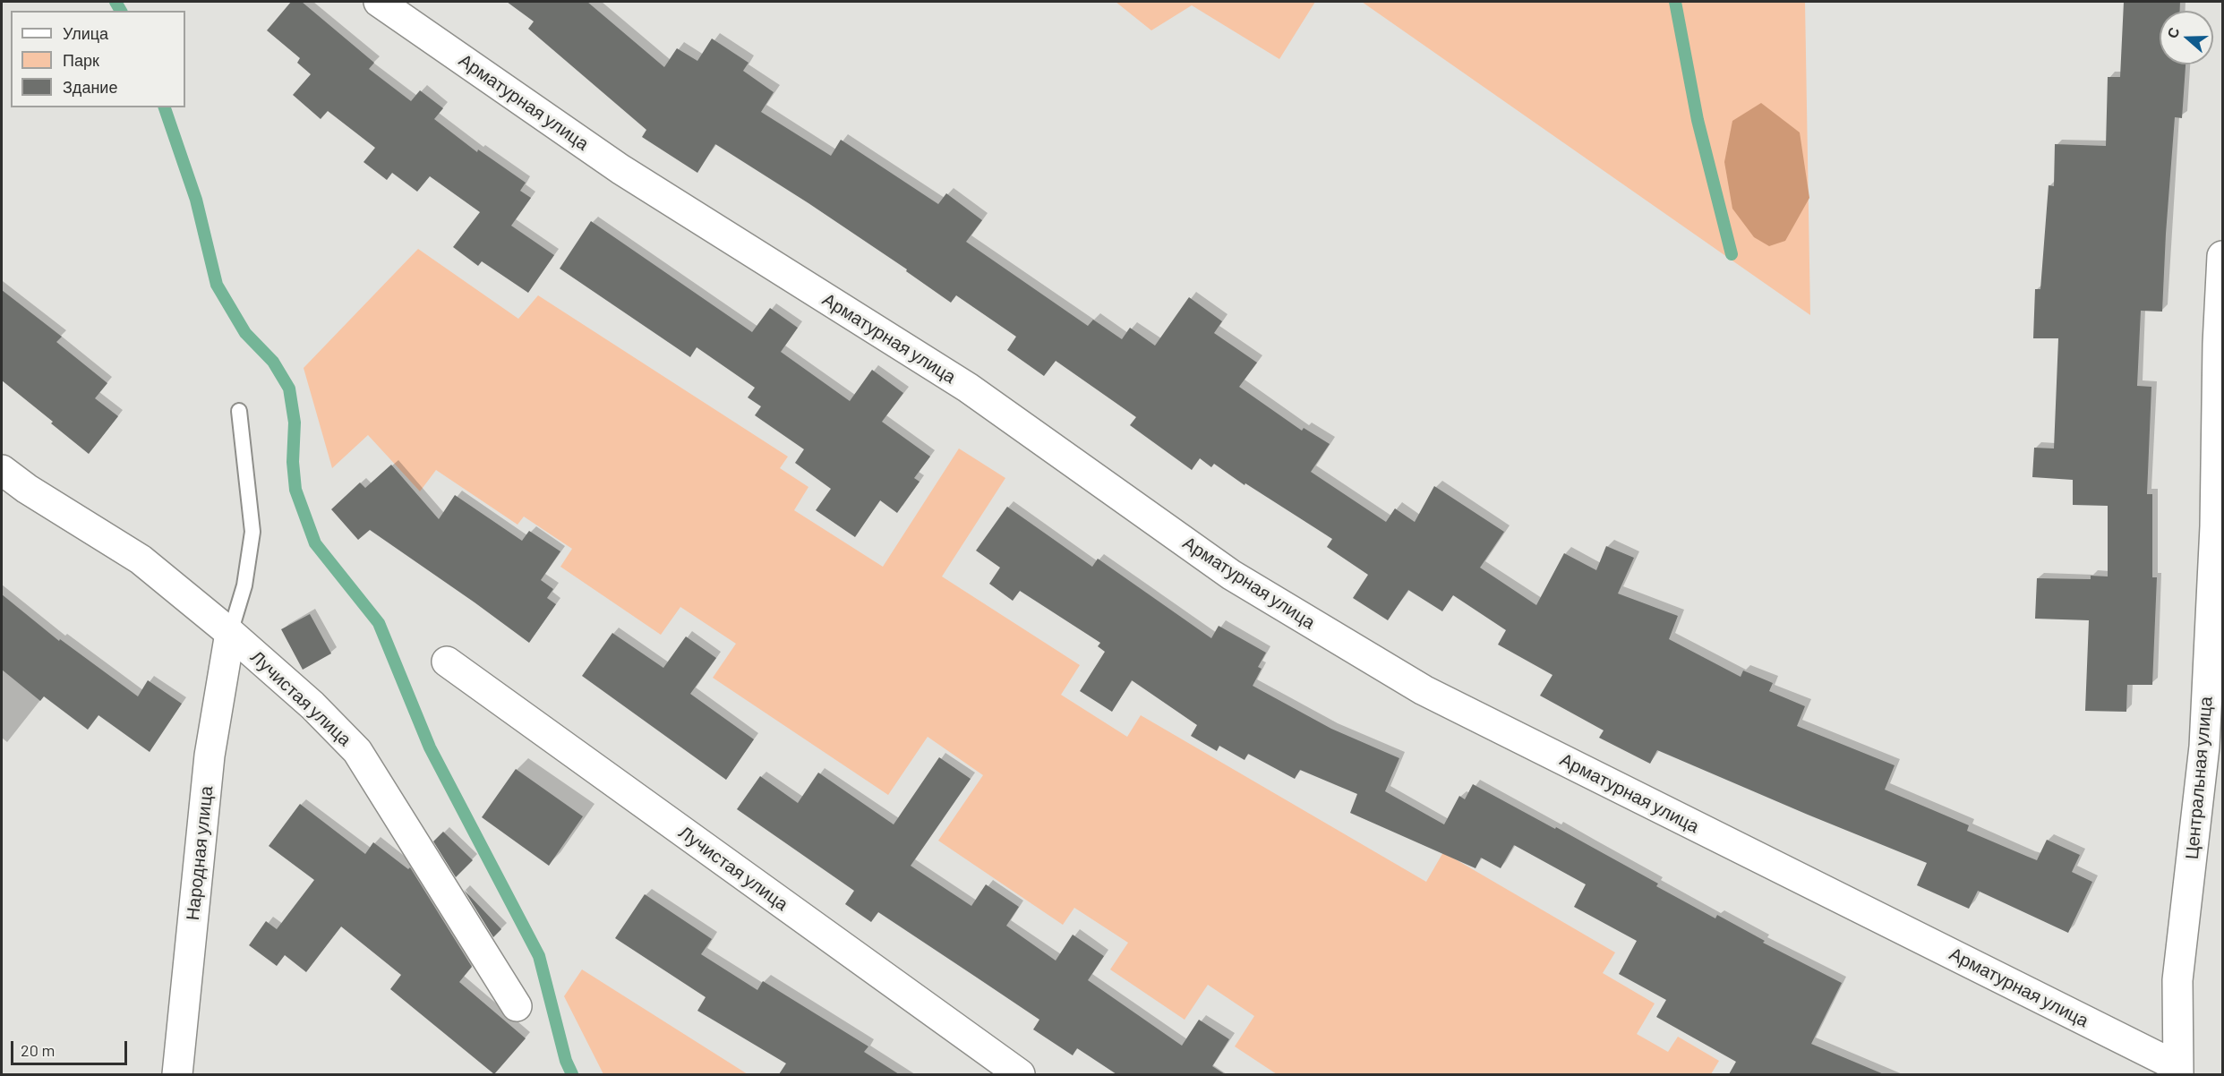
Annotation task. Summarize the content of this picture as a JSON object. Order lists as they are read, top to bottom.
{
  "streets": {
    "street": [
      "Арматурная улица",
      "Лучистая улица",
      "Центральная улица",
      "Народная улица"
    ]
  },
  "crossings": [
    ["Арматурная улица", "Центральная улица"],
    ["Лучистая улица", "Народная улица"]
  ],
  "legend": ["Улица", "Парк", "Здание"],
  "scale_bar": "20 m",
  "north": "left"
}
